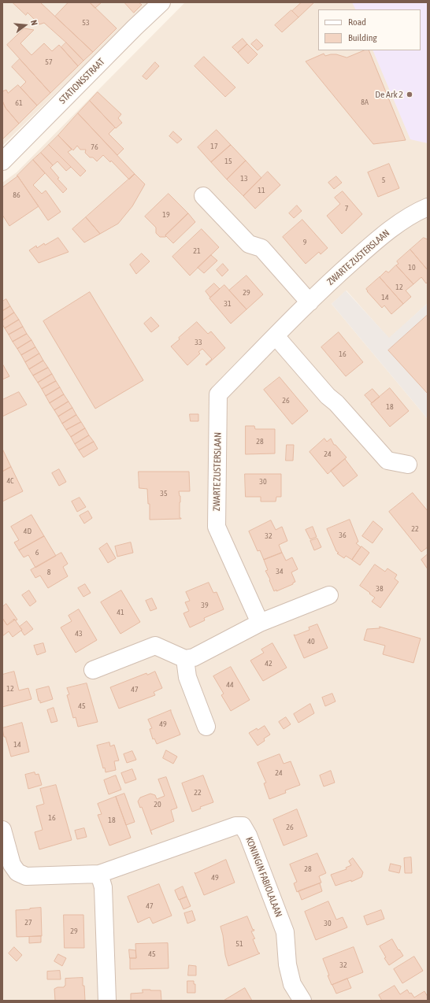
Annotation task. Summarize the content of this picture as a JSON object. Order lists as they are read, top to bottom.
{
  "streets": {
    "street": ["STATIONSSTRAAT", "ZWARTE ZUSTERSLAAN", "KONINGIN FABIOLALAAN"]
  },
  "places": ["De Ark 2"],
  "house_numbers": [
    "53",
    "57",
    "8A",
    "61",
    "17",
    "76",
    "15",
    "13",
    "5",
    "11",
    "86",
    "7",
    "19",
    "9",
    "21",
    "10",
    "12",
    "29",
    "14",
    "31",
    "33",
    "16",
    "26",
    "18",
    "28",
    "24",
    "4C",
    "30",
    "35",
    "22",
    "4D",
    "36",
    "32",
    "6",
    "34",
    "8",
    "38",
    "39",
    "41",
    "43",
    "40",
    "42",
    "44",
    "12",
    "47",
    "45",
    "49",
    "14",
    "24",
    "22",
    "20",
    "16",
    "18",
    "26",
    "28",
    "49",
    "47",
    "27",
    "30",
    "29",
    "51",
    "45",
    "32"
  ],
  "legend": ["Road", "Building"],
  "north": "right"
}
